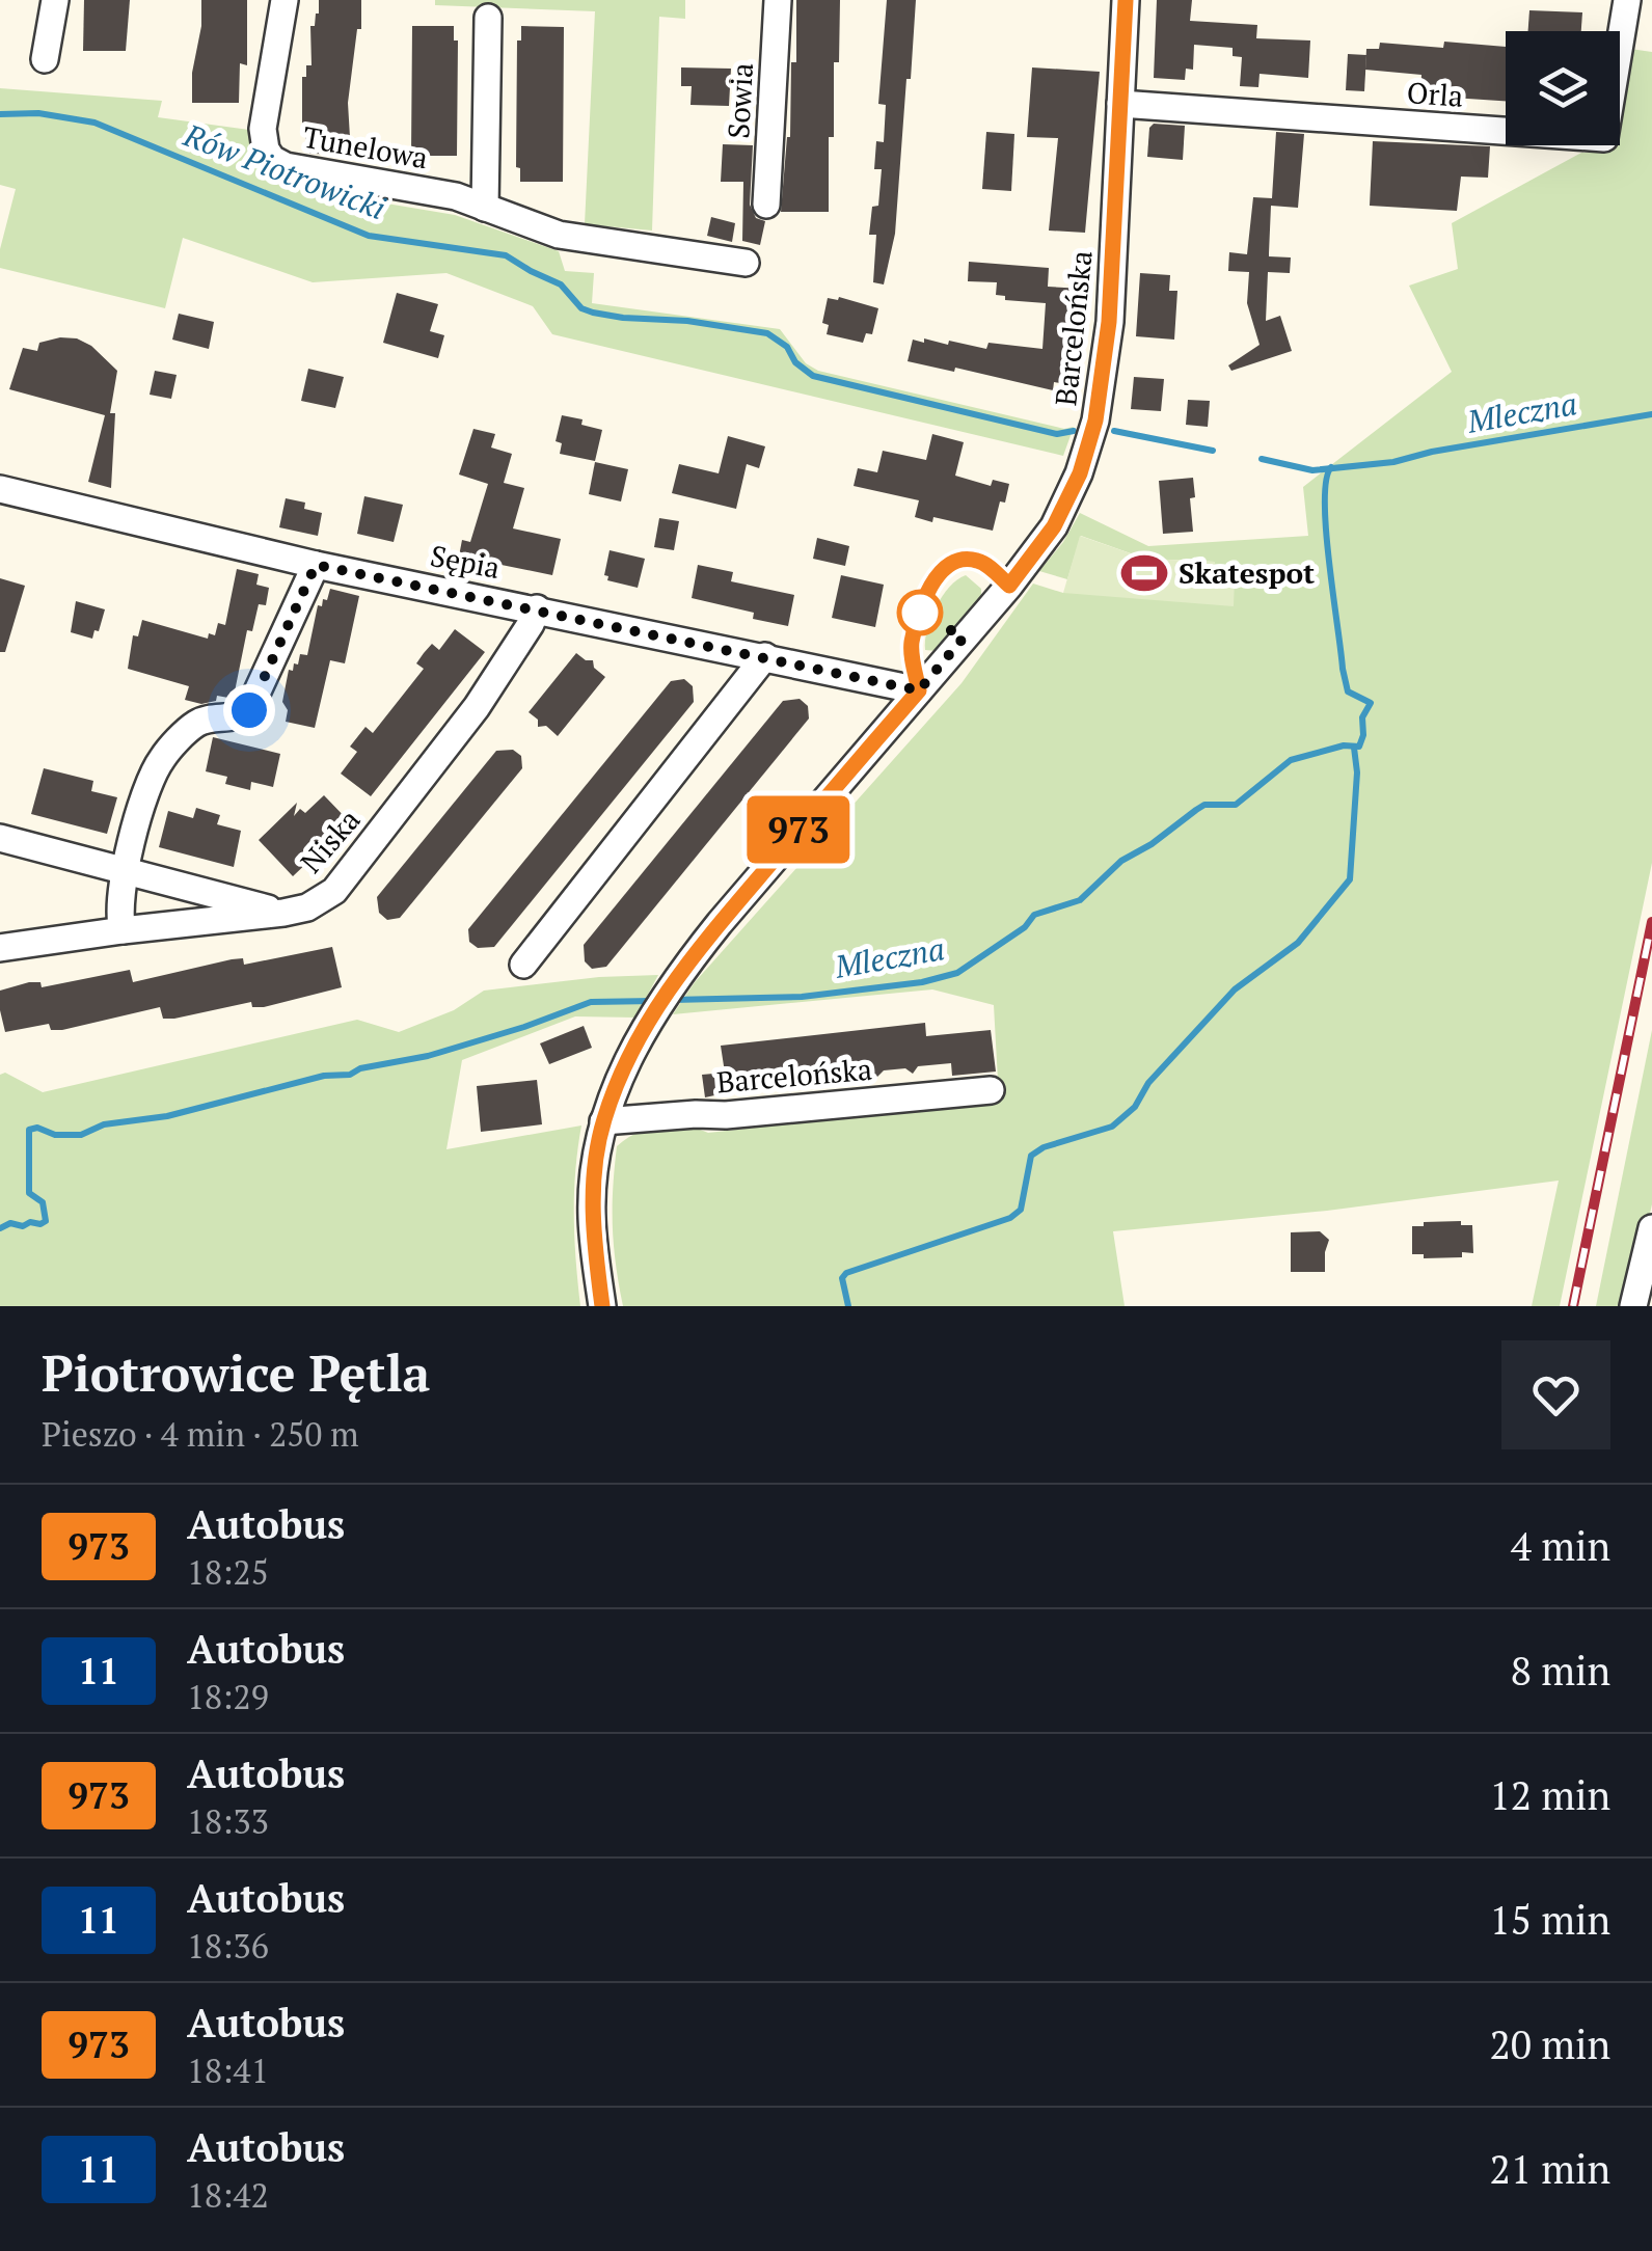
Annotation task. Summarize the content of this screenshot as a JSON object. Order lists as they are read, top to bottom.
{
  "streets": {
    "street": [
      "Orla",
      "Sowia",
      "Tunelowa",
      "Barcelońska",
      "Sępia",
      "Niska"
    ]
  },
  "crossings": [
    ["Orla", "Barcelońska"],
    ["Barcelońska", "Sępia"],
    ["Sępia", "Niska"]
  ],
  "water": ["Rów Piotrowicki", "Mleczna"],
  "places": {
    "sports": ["Skatespot"]
  },
  "lines": ["bus line 973"],
  "page": {
    "on_map": "973",
    "heading": ["Piotrowice Pętla", "Pieszo · 4 min · 250 m"],
    "list": [
      {
        "mark": "973",
        "name": "Autobus",
        "note": "18:25",
        "value": "4 min"
      },
      {
        "mark": "11",
        "name": "Autobus",
        "note": "18:29",
        "value": "8 min"
      },
      {
        "mark": "973",
        "name": "Autobus",
        "note": "18:33",
        "value": "12 min"
      },
      {
        "mark": "11",
        "name": "Autobus",
        "note": "18:36",
        "value": "15 min"
      },
      {
        "mark": "973",
        "name": "Autobus",
        "note": "18:41",
        "value": "20 min"
      },
      {
        "mark": "11",
        "name": "Autobus",
        "note": "18:42",
        "value": "21 min"
      }
    ]
  }
}
